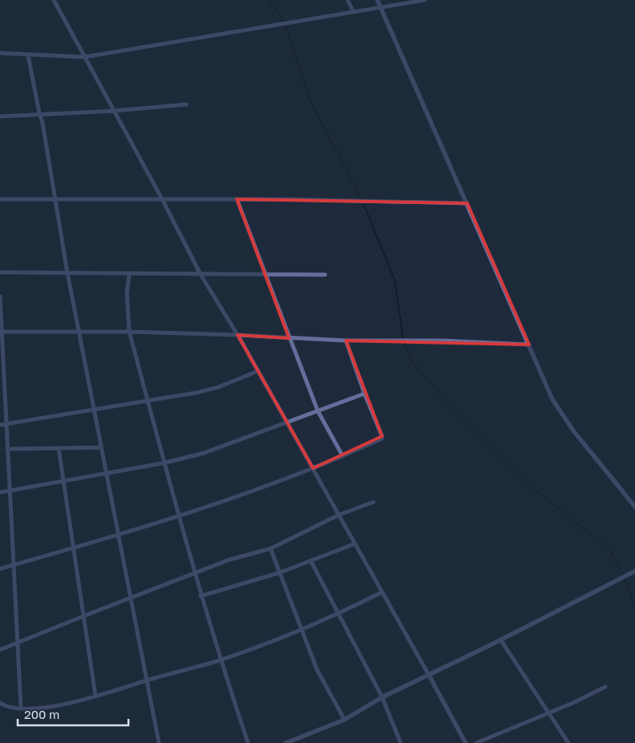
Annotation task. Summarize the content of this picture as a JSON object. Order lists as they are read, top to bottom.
{
  "scale_bar": "200 m"
}
